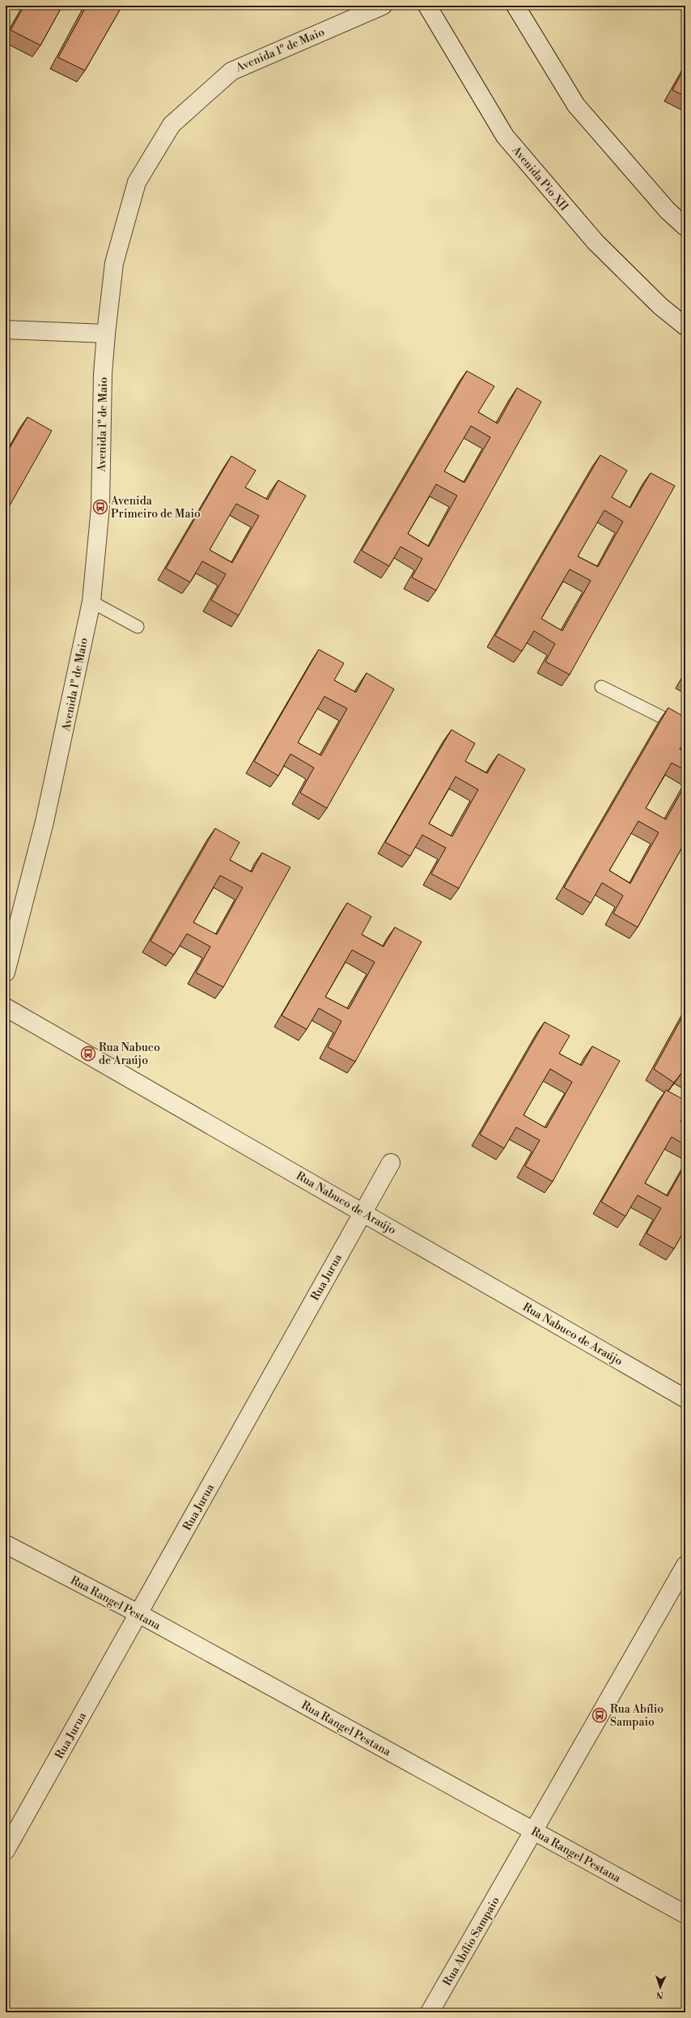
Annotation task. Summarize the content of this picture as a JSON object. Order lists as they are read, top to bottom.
{
  "streets": {
    "street": [
      "Avenida 1º de Maio",
      "Avenida Pio XII",
      "Rua Nabuco de Araújo",
      "Rua Jurua",
      "Rua Rangel Pestana",
      "Rua Abílio Sampaio"
    ]
  },
  "crossings": [
    ["Rua Nabuco de Araújo", "Rua Jurua"],
    ["Rua Jurua", "Rua Rangel Pestana"],
    ["Rua Rangel Pestana", "Rua Abílio Sampaio"]
  ],
  "places": {
    "bus stop": ["Avenida Primeiro de Maio", "Rua Nabuco de Araújo", "Rua Abílio Sampaio"]
  },
  "north": "bottom"
}
